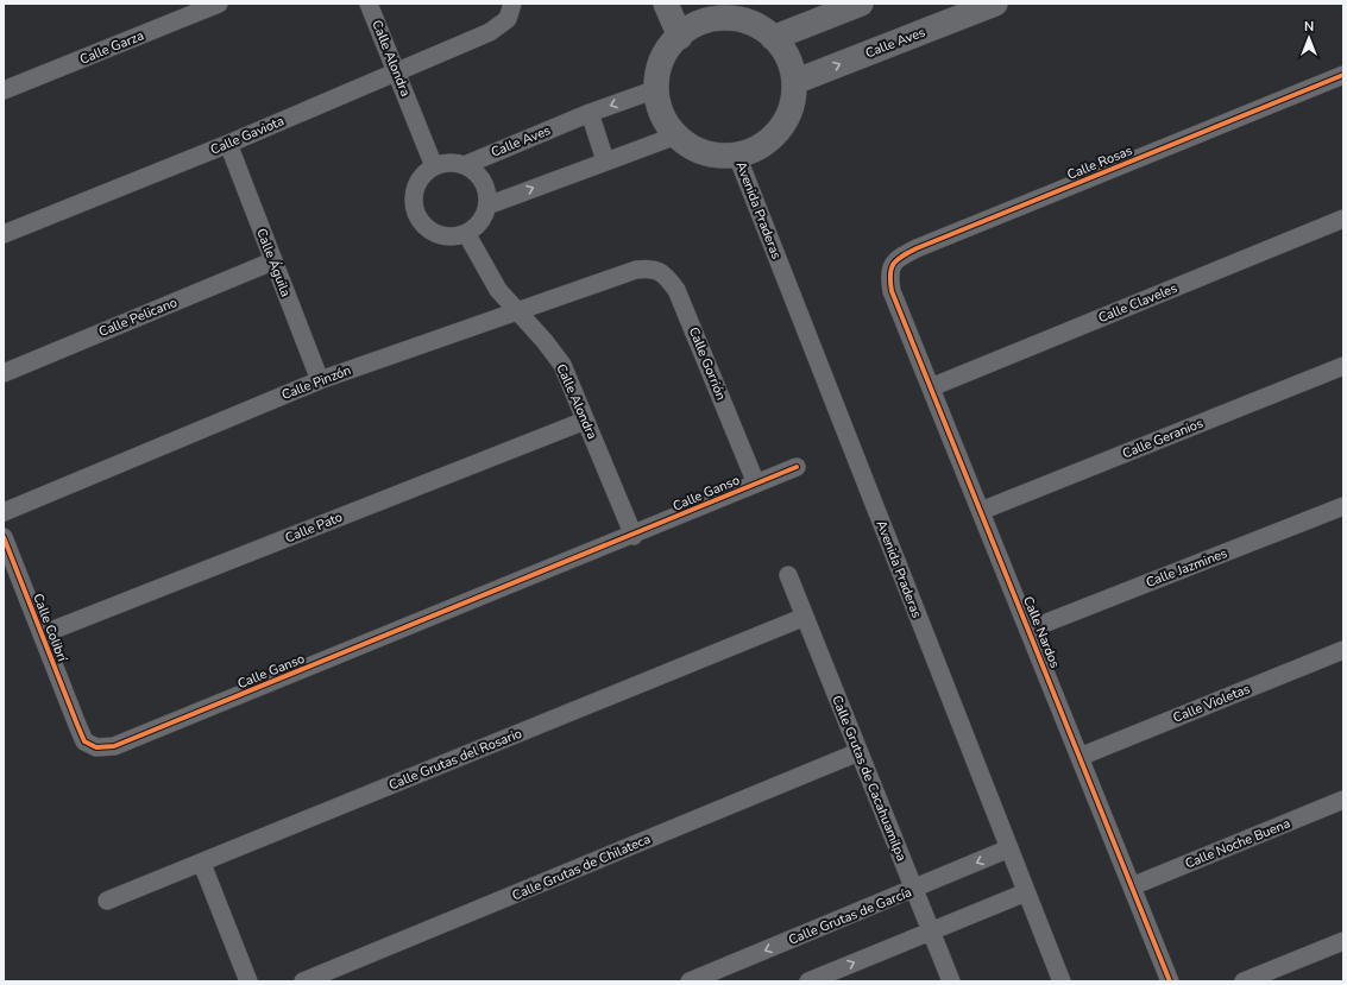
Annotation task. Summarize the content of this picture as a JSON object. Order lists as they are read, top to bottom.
{
  "streets": {
    "street": [
      "Calle Aves",
      "Calle Garza",
      "Calle Alondra",
      "Calle Gaviota",
      "Calle Rosas",
      "Avenida Praderas",
      "Calle Águila",
      "Calle Claveles",
      "Calle Pelicano",
      "Calle Gorrión",
      "Calle Pinzón",
      "Calle Geranios",
      "Calle Ganso",
      "Calle Pato",
      "Calle Jazmines",
      "Calle Colibrí",
      "Calle Nardos",
      "Calle Violetas",
      "Calle Grutas del Rosario",
      "Calle Grutas de Cacahuamilpa",
      "Calle Noche Buena",
      "Calle Grutas de Chilateca",
      "Calle Grutas de García"
    ]
  },
  "crossings": [
    ["Calle Aves", "Calle Alondra"],
    ["Calle Aves", "Avenida Praderas"],
    ["Calle Alondra", "Calle Gaviota"],
    ["Calle Alondra", "Calle Pinzón"],
    ["Calle Alondra", "Calle Ganso"],
    ["Calle Alondra", "Calle Pato"],
    ["Calle Gaviota", "Calle Águila"],
    ["Calle Rosas", "Calle Nardos"],
    ["Avenida Praderas", "Calle Grutas de García"],
    ["Calle Águila", "Calle Pelicano"],
    ["Calle Águila", "Calle Pinzón"],
    ["Calle Claveles", "Calle Nardos"],
    ["Calle Gorrión", "Calle Pinzón"],
    ["Calle Gorrión", "Calle Ganso"],
    ["Calle Geranios", "Calle Nardos"],
    ["Calle Ganso", "Calle Colibrí"],
    ["Calle Pato", "Calle Colibrí"],
    ["Calle Jazmines", "Calle Nardos"],
    ["Calle Nardos", "Calle Violetas"],
    ["Calle Nardos", "Calle Noche Buena"],
    ["Calle Grutas del Rosario", "Calle Grutas de Cacahuamilpa"],
    ["Calle Grutas de Cacahuamilpa", "Calle Grutas de Chilateca"],
    ["Calle Grutas de Cacahuamilpa", "Calle Grutas de García"]
  ],
  "north": "top"
}
